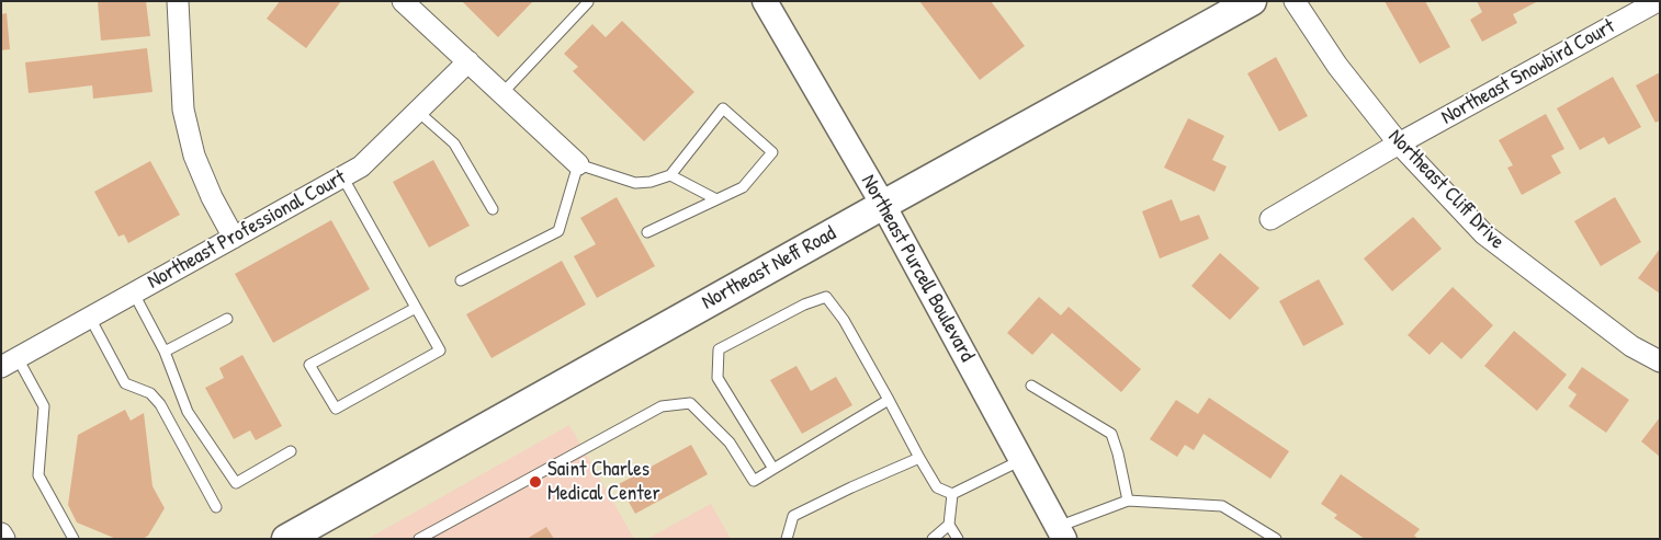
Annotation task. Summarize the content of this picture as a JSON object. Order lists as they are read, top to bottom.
{
  "streets": {
    "main road": ["Northeast Neff Road"],
    "street": [
      "Northeast Snowbird Court",
      "Northeast Cliff Drive",
      "Northeast Professional Court",
      "Northeast Purcell Boulevard"
    ]
  },
  "crossings": [
    ["Northeast Snowbird Court", "Northeast Cliff Drive"],
    ["Northeast Neff Road", "Northeast Purcell Boulevard"]
  ],
  "places": ["Saint Charles Medical Center"]
}
